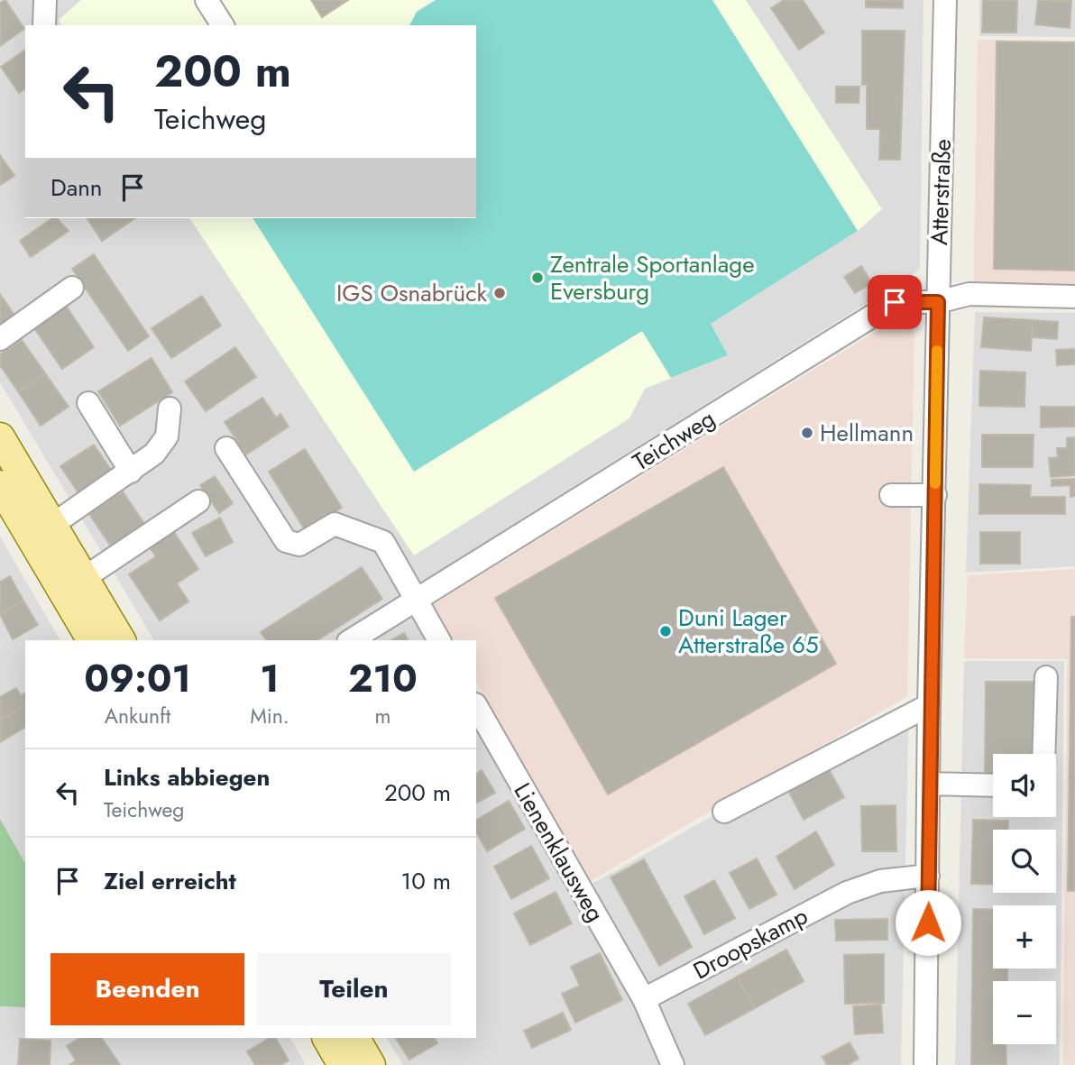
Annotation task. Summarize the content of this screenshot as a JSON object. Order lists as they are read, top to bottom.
{
  "streets": {
    "street": [
      "Atterstraße",
      "Teichweg",
      "Lienenklausweg",
      "Droopskamp"
    ]
  },
  "crossings": [
    ["Atterstraße", "Teichweg"],
    ["Atterstraße", "Droopskamp"],
    ["Lienenklausweg", "Droopskamp"]
  ],
  "places": [
    "Zentrale Sportanlage Eversburg",
    "IGS Osnabrück",
    "Hellmann",
    "Duni Lager Atterstraße 65"
  ],
  "page": {
    "turn": ["200 m", "Teichweg"],
    "then": "Dann",
    "eta": [
      "09:01",
      "Ankunft",
      "1",
      "Min.",
      "210",
      "m"
    ],
    "list": [
      {
        "name": "Links abbiegen",
        "note": "Teichweg",
        "value": "200 m"
      },
      {
        "name": "Ziel erreicht",
        "value": "10 m"
      }
    ],
    "map_buttons": ["+", "−"],
    "buttons": ["Beenden", "Teilen"]
  }
}
